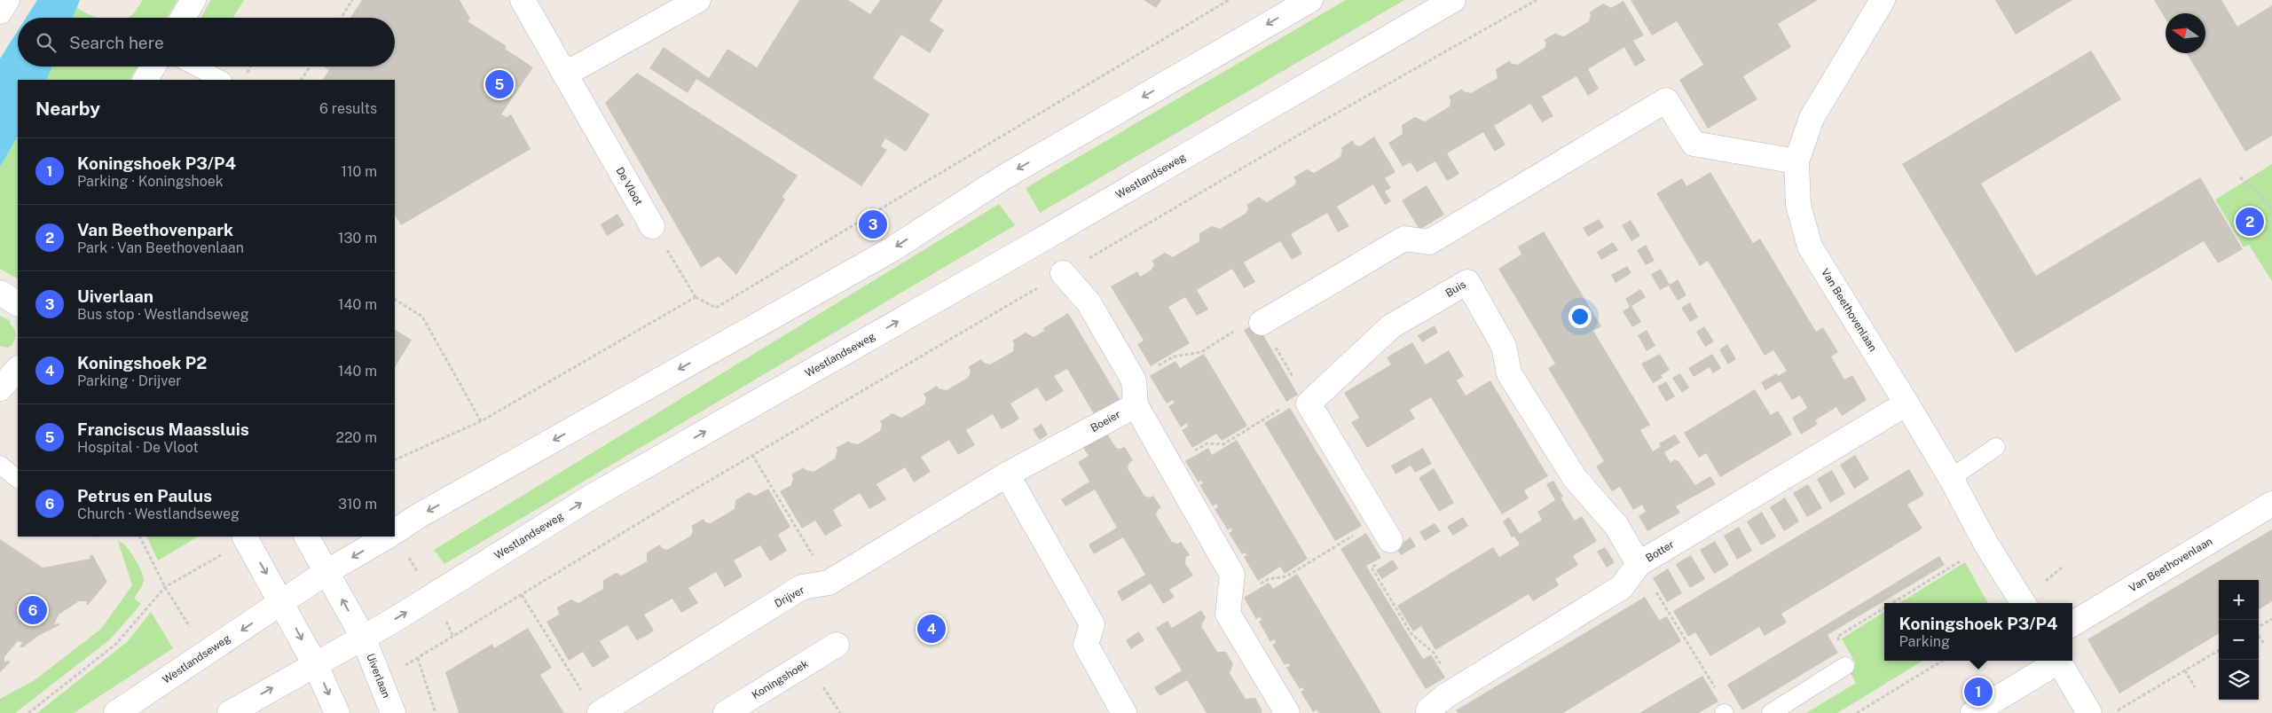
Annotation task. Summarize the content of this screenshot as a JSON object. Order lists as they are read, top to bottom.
{
  "streets": {
    "street": [
      "Westlandseweg",
      "De Vloot",
      "Buis",
      "Van Beethovenlaan",
      "Boeier",
      "Botter",
      "Drijver",
      "Uiverlaan",
      "Koningshoek"
    ]
  },
  "crossings": [
    ["Westlandseweg", "Uiverlaan"],
    ["Buis", "Botter"],
    ["Van Beethovenlaan", "Botter"],
    ["Boeier", "Drijver"]
  ],
  "north": "left",
  "page": {
    "search": "Search here",
    "pins": [
      "5",
      "2",
      "3",
      "6",
      "4",
      "1"
    ],
    "heading": ["Nearby", "6 results"],
    "list": [
      {
        "mark": "1",
        "name": "Koningshoek P3/P4",
        "note": "Parking · Koningshoek",
        "value": "110 m"
      },
      {
        "mark": "2",
        "name": "Van Beethovenpark",
        "note": "Park · Van Beethovenlaan",
        "value": "130 m"
      },
      {
        "mark": "3",
        "name": "Uiverlaan",
        "note": "Bus stop · Westlandseweg",
        "value": "140 m"
      },
      {
        "mark": "4",
        "name": "Koningshoek P2",
        "note": "Parking · Drijver",
        "value": "140 m"
      },
      {
        "mark": "5",
        "name": "Franciscus Maassluis",
        "note": "Hospital · De Vloot",
        "value": "220 m"
      },
      {
        "mark": "6",
        "name": "Petrus en Paulus",
        "note": "Church · Westlandseweg",
        "value": "310 m"
      }
    ],
    "map_buttons": ["+", "−"],
    "popup": ["Koningshoek P3/P4", "Parking"]
  }
}
